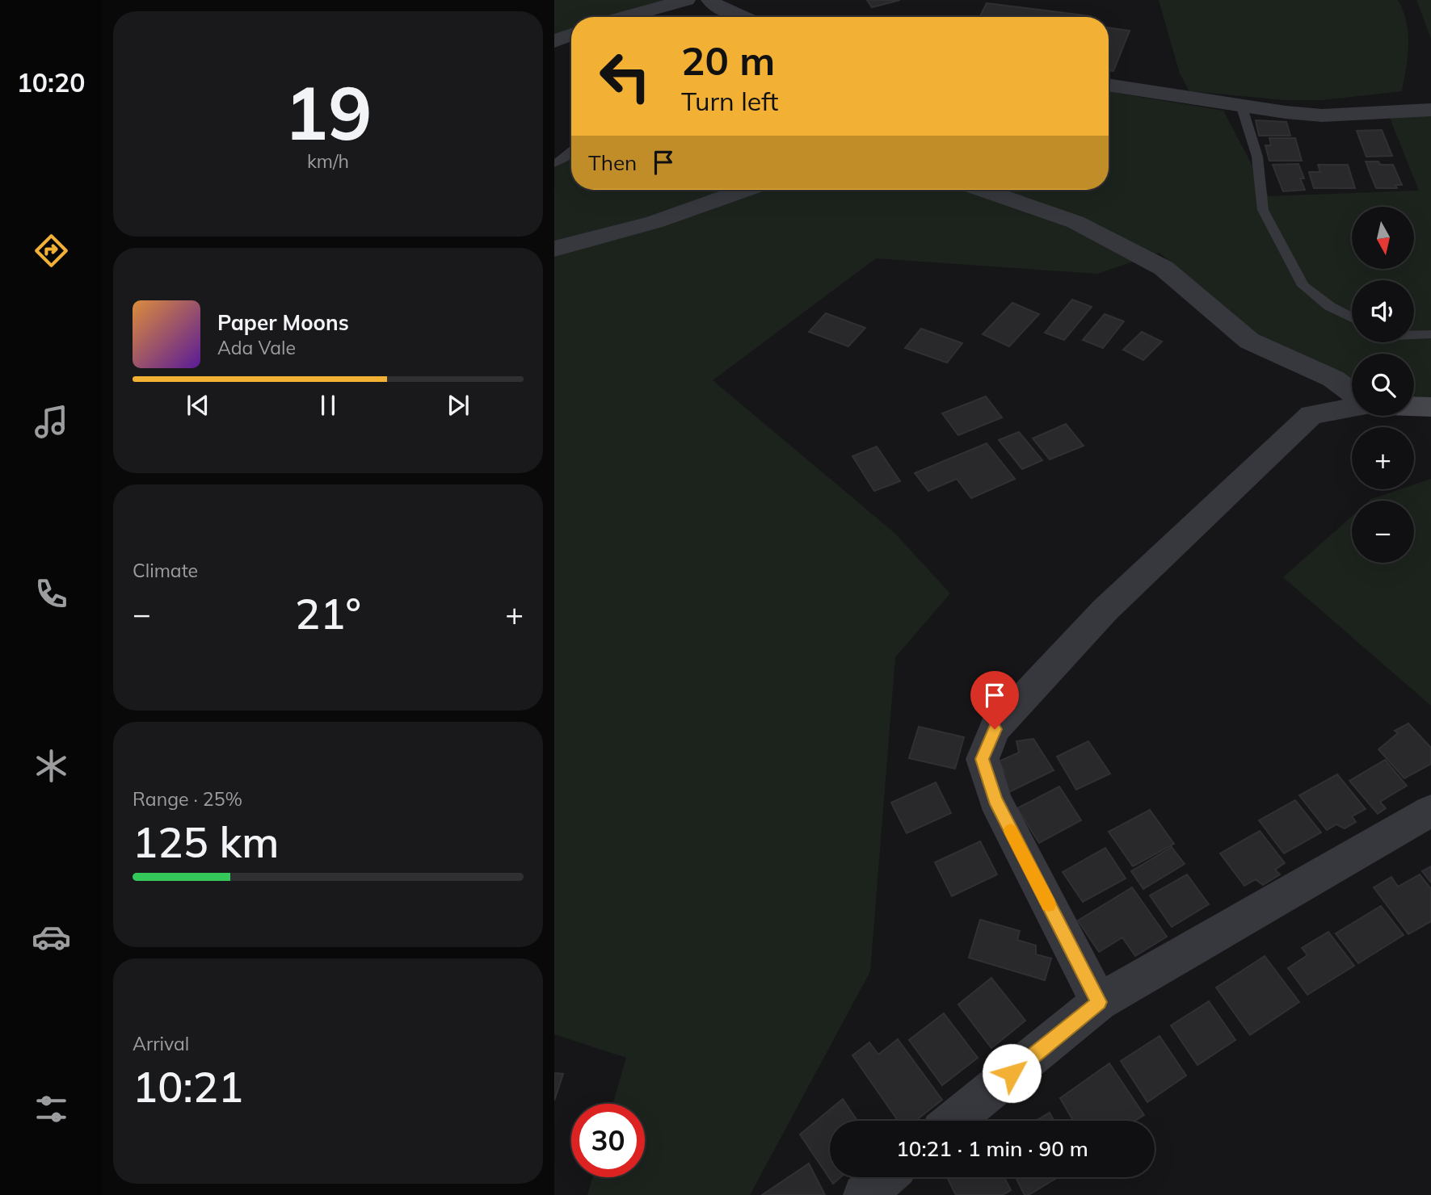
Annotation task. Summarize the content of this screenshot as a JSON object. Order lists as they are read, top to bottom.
{
  "north": "bottom",
  "page": {
    "tabs": "10:20",
    "tile": [
      ["19", "km/h"],
      "Climate",
      ["Range · 25%", "125 km"],
      ["Arrival", "10:21"]
    ],
    "turn": ["20 m", "Turn left"],
    "then": "Then",
    "map_buttons": ["+", "−"],
    "song": ["Paper Moons", "Ada Vale"],
    "heat": ["−", "21°", "+"],
    "limit": "30",
    "trip": "10:21 · 1 min · 90 m"
  }
}
